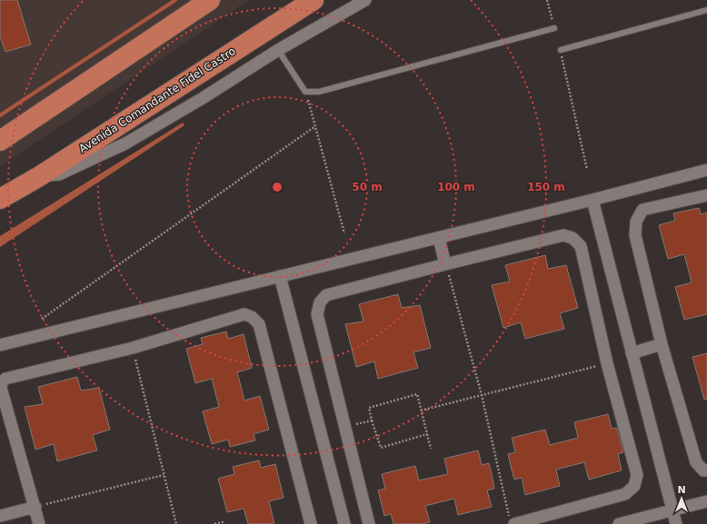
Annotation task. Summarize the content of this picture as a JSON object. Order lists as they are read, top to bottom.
{
  "streets": {
    "highway": ["Avenida Comandante Fidel Castro"]
  },
  "north": "top",
  "rings": ["50 m", "100 m", "150 m"]
}
